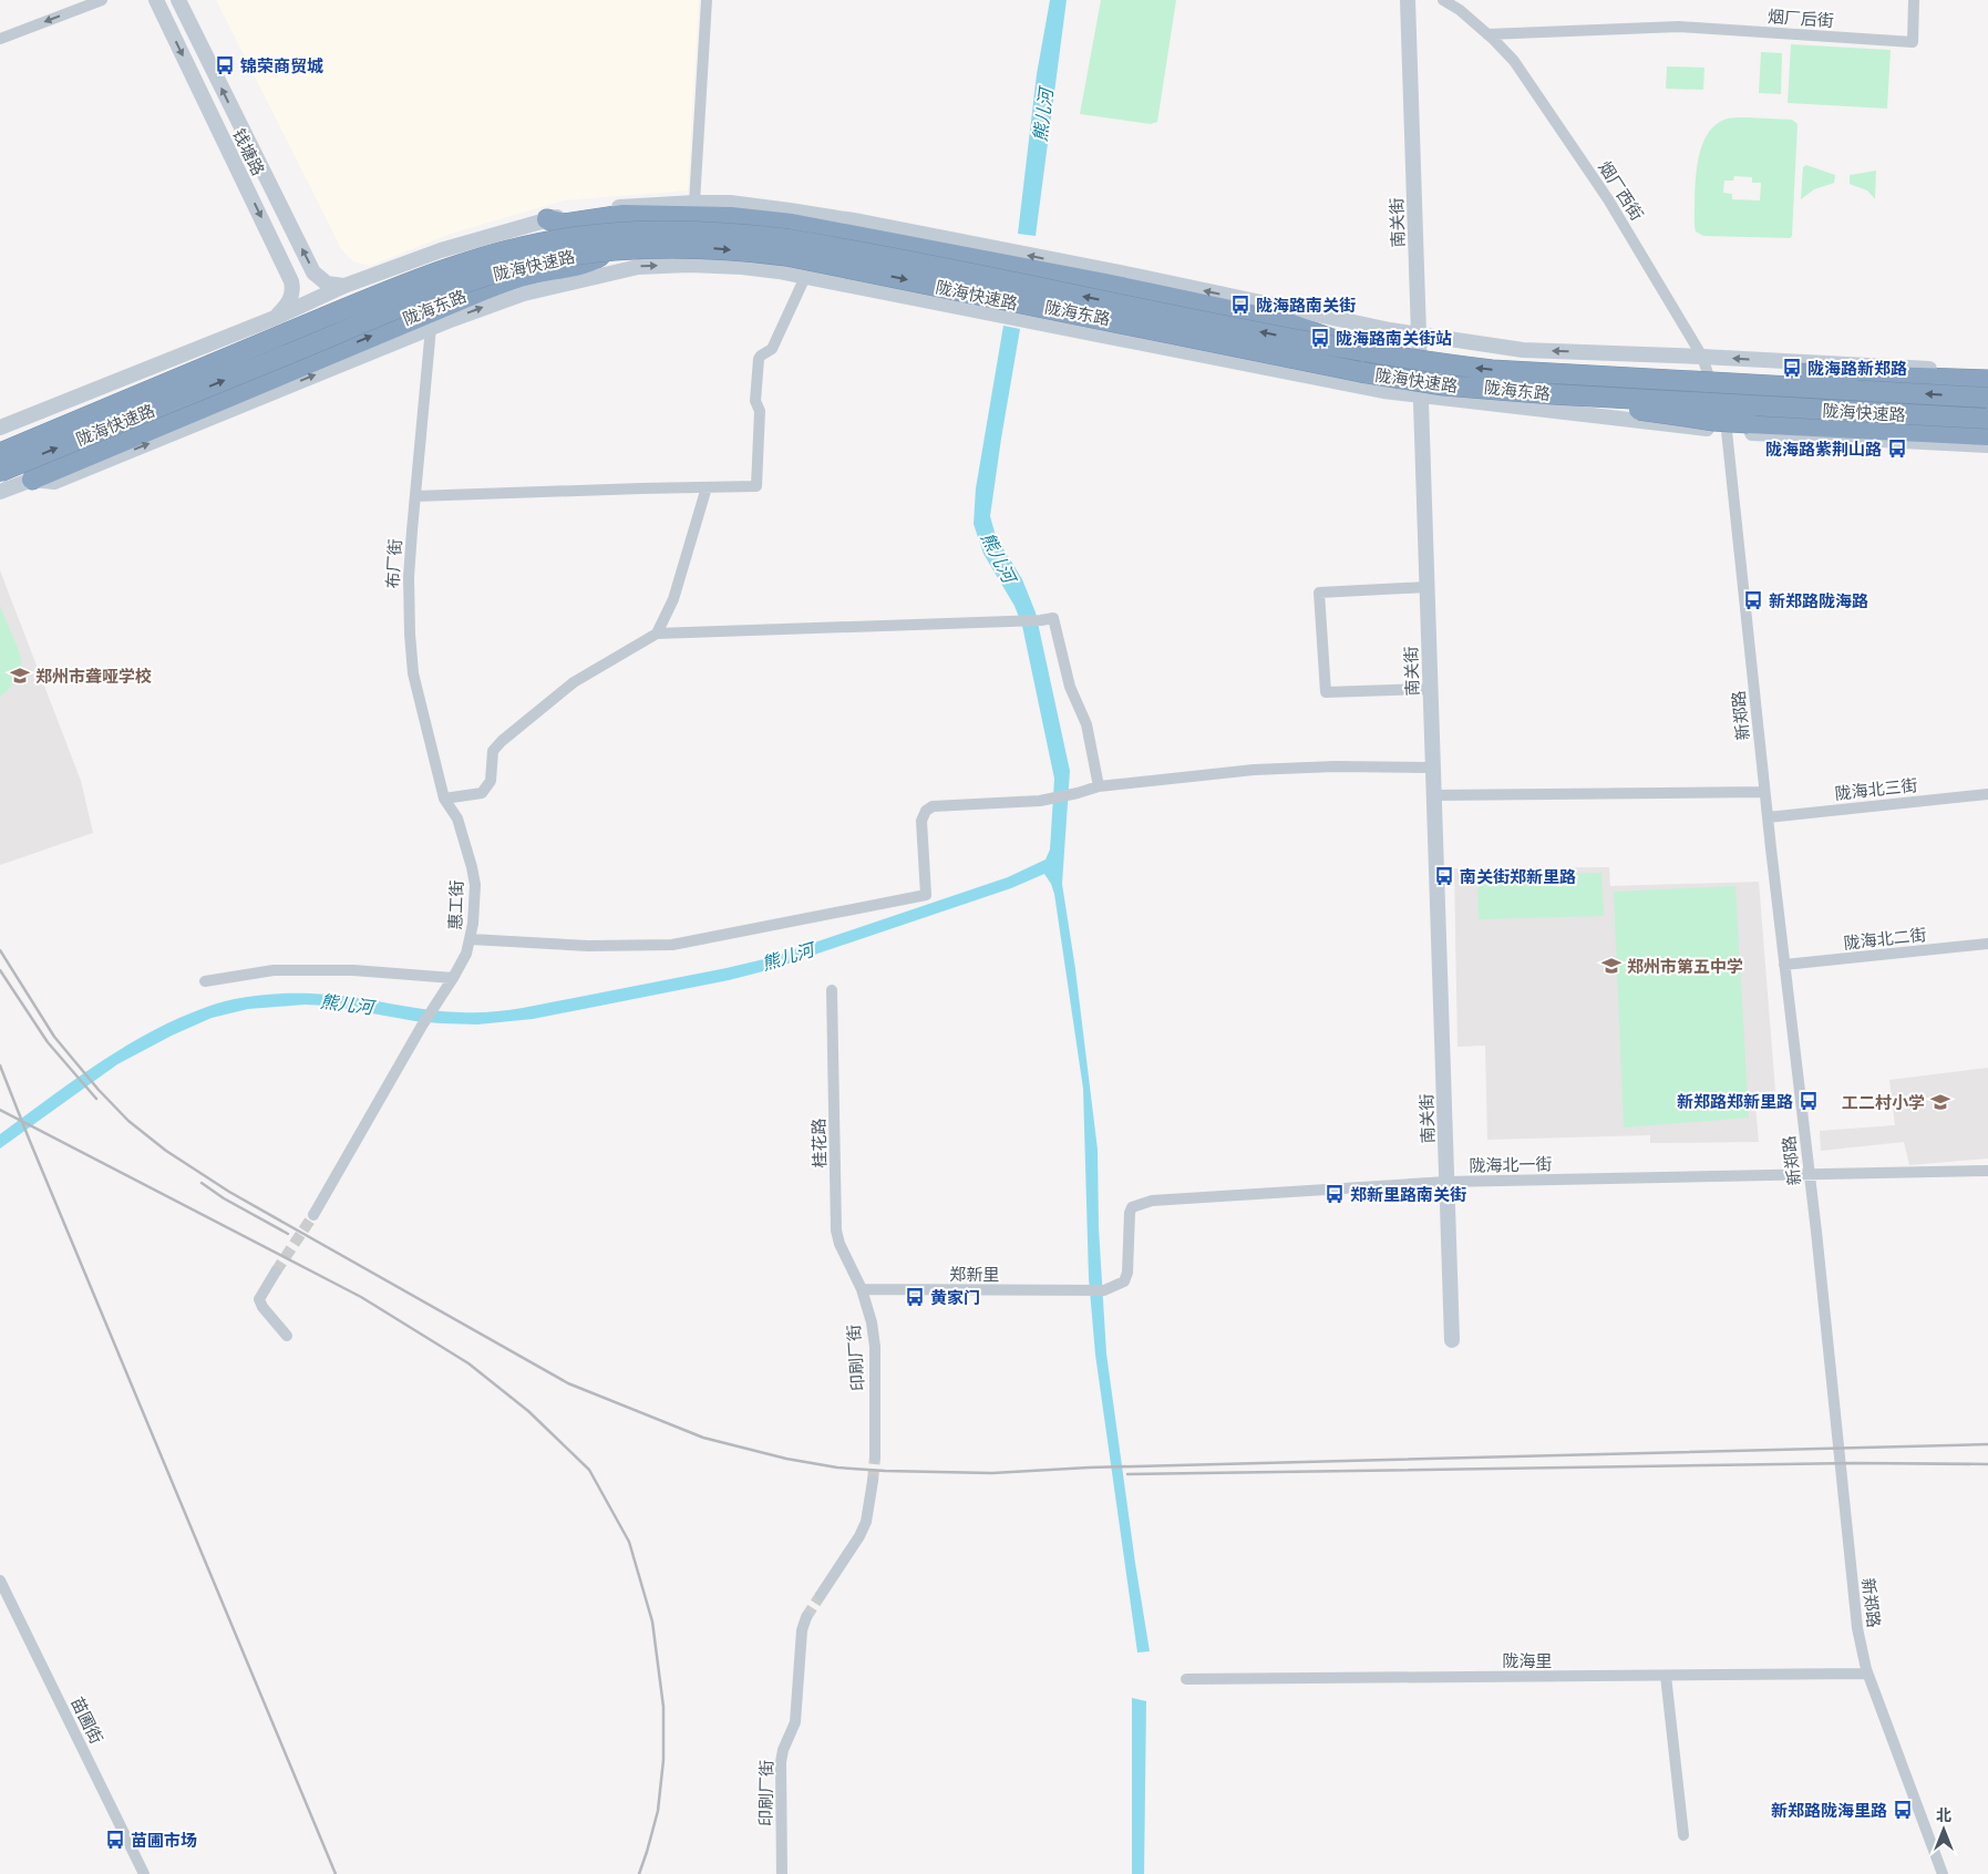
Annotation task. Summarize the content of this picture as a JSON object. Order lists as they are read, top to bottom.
{
  "streets": {
    "highway": ["陇海快速路"],
    "street": [
      "烟厂后街",
      "钱塘路",
      "烟厂西街",
      "南关街",
      "陇海东路",
      "布厂街",
      "新郑路",
      "陇海北三街",
      "惠工街",
      "陇海北二街",
      "桂花路",
      "陇海北一街",
      "郑新里",
      "印刷厂街",
      "陇海里",
      "苗圃街"
    ]
  },
  "crossings": [
    ["烟厂后街", "烟厂西街"],
    ["烟厂西街", "陇海东路"],
    ["烟厂西街", "新郑路"],
    ["南关街", "陇海东路"],
    ["南关街", "陇海北一街"],
    ["陇海东路", "布厂街"],
    ["陇海东路", "新郑路"],
    ["布厂街", "惠工街"],
    ["新郑路", "陇海北三街"],
    ["新郑路", "陇海北二街"],
    ["新郑路", "陇海北一街"],
    ["新郑路", "陇海里"],
    ["桂花路", "郑新里"],
    ["桂花路", "印刷厂街"],
    ["陇海北一街", "郑新里"],
    ["郑新里", "印刷厂街"]
  ],
  "water": ["熊儿河"],
  "places": {
    "bus stop": [
      "锦荣商贸城",
      "陇海路南关街",
      "陇海路南关街站",
      "陇海路新郑路",
      "陇海路紫荆山路",
      "新郑路陇海路",
      "南关街郑新里路",
      "新郑路郑新里路",
      "郑新里路南关街",
      "黄家门",
      "新郑路陇海里路",
      "苗圃市场"
    ],
    "school or university": ["郑州市聋哑学校", "郑州市第五中学", "工二村小学"]
  },
  "north": "top"
}
